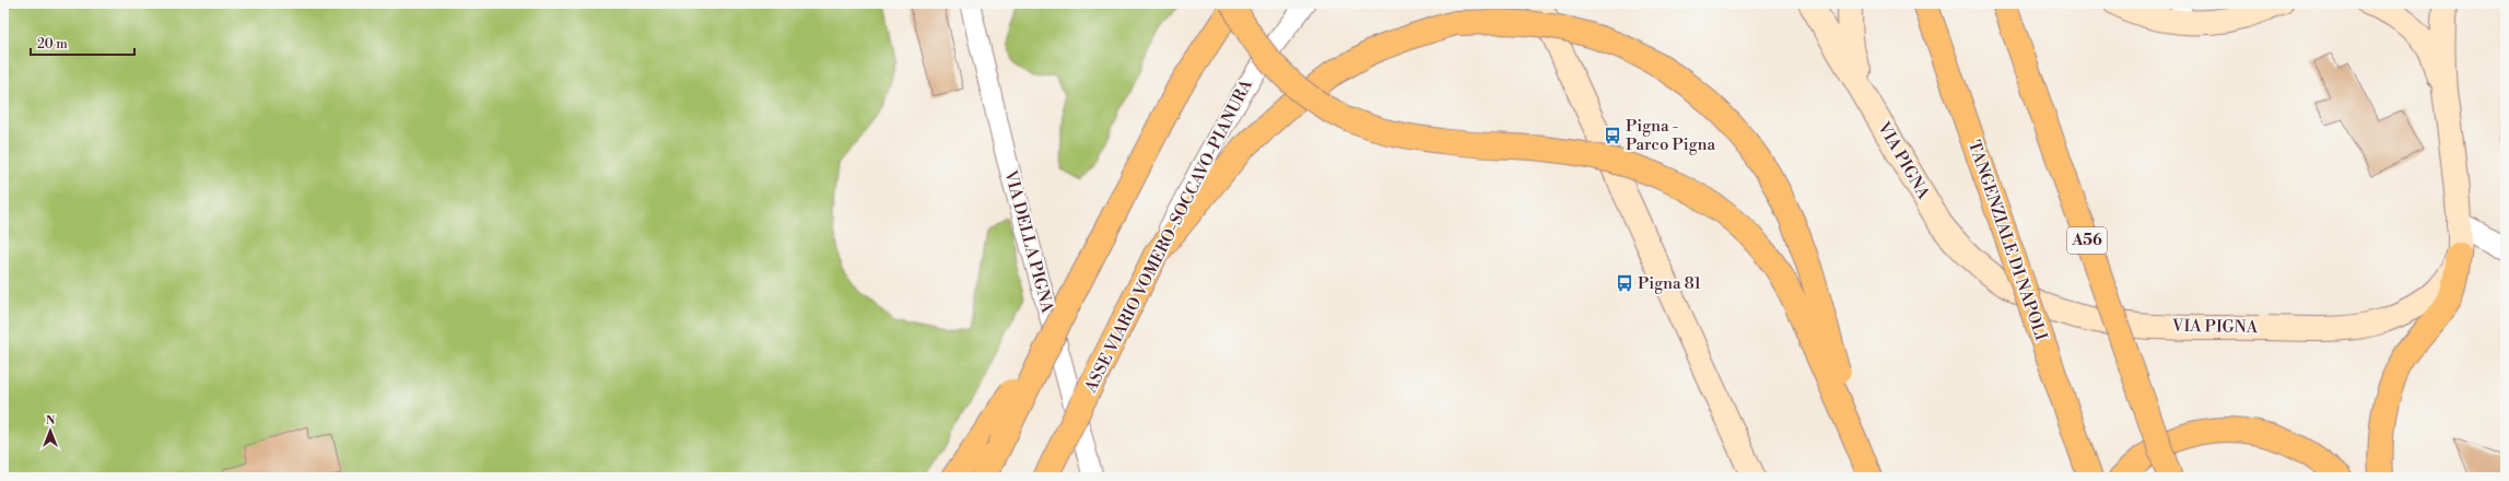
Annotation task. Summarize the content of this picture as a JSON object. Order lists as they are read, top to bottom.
{
  "streets": {
    "highway": ["ASSE VIARIO VOMERO-SOCCAVO-PIANURA", "TANGENZIALE DI NAPOLI", "A56"],
    "main road": ["VIA PIGNA"],
    "lane": ["VIA DELLA PIGNA"]
  },
  "places": {
    "bus stop": ["Pigna - Parco Pigna", "Pigna 81"]
  },
  "scale_bar": "20 m",
  "north": "top"
}
